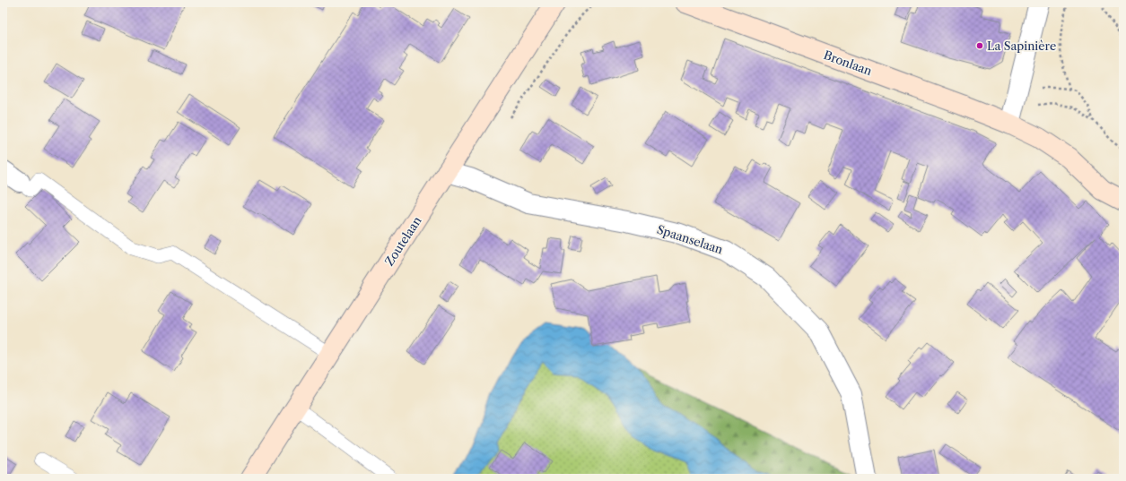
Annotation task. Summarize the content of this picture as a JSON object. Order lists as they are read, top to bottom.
{
  "streets": {
    "street": ["Bronlaan", "Spaanselaan", "Zoutelaan"]
  },
  "crossings": [
    ["Spaanselaan", "Zoutelaan"]
  ],
  "places": ["La Sapinière"]
}
